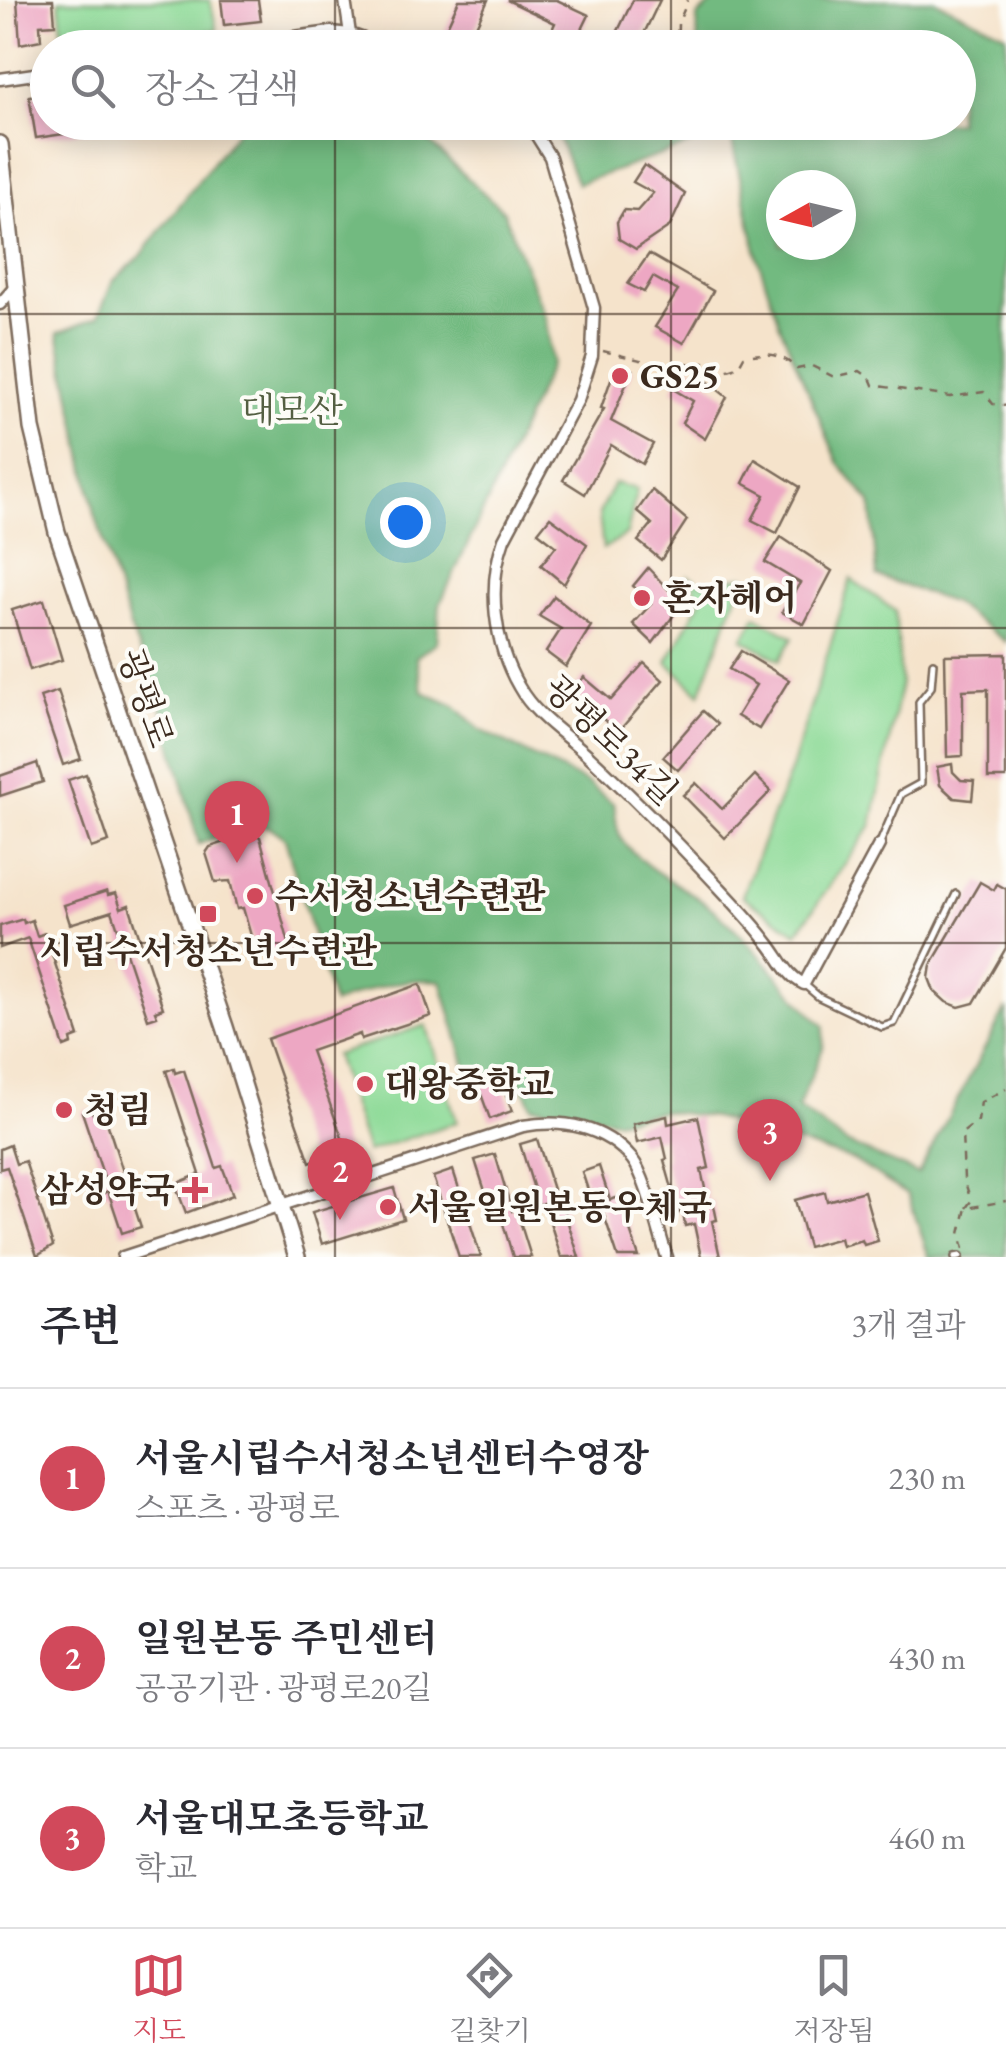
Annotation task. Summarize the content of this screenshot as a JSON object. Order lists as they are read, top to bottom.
{
  "streets": {
    "main road": ["광평로"],
    "street": ["광평로34길"]
  },
  "parks": ["대모산"],
  "places": {
    "other": [
      "GS25",
      "혼자헤어",
      "수서청소년수련관",
      "대왕중학교",
      "청림",
      "서울일원본동우체국"
    ],
    "transit": ["시립수서청소년수련관"],
    "health": ["삼성약국"]
  },
  "north": "left",
  "page": {
    "search": "장소 검색",
    "pins": ["1", "3", "2"],
    "heading": ["주변", "3개 결과"],
    "list": [
      {
        "mark": "1",
        "name": "서울시립수서청소년센터수영장",
        "note": "스포츠 · 광평로",
        "value": "230 m"
      },
      {
        "mark": "2",
        "name": "일원본동 주민센터",
        "note": "공공기관 · 광평로20길",
        "value": "430 m"
      },
      {
        "mark": "3",
        "name": "서울대모초등학교",
        "note": "학교",
        "value": "460 m"
      }
    ],
    "nav": ["지도", "길찾기", "저장됨"]
  }
}
